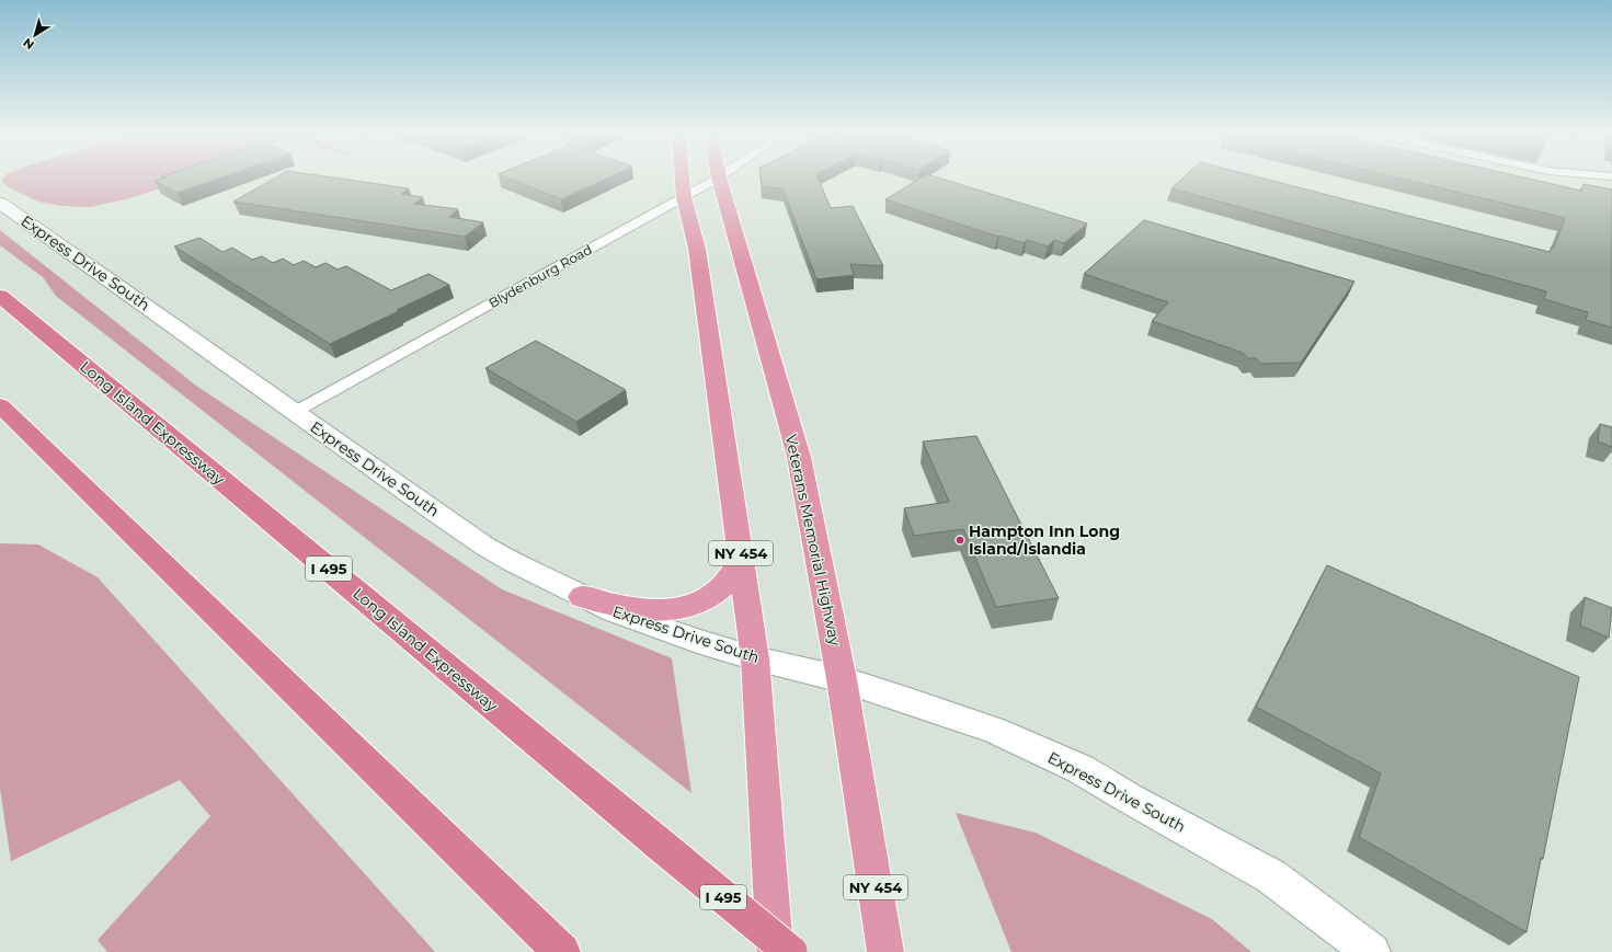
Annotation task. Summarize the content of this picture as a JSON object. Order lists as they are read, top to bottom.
{
  "streets": {
    "highway": [
      "Long Island Expressway",
      "Veterans Memorial Highway",
      "NY 454",
      "I 495"
    ],
    "main road": ["Express Drive South"],
    "street": ["Blydenburg Road"]
  },
  "crossings": [
    ["Express Drive South", "Blydenburg Road"],
    ["Express Drive South", "Veterans Memorial Highway"],
    ["Express Drive South", "NY 454"],
    ["Blydenburg Road", "NY 454"]
  ],
  "places": ["Hampton Inn Long Island/Islandia"],
  "north": "bottom left"
}
